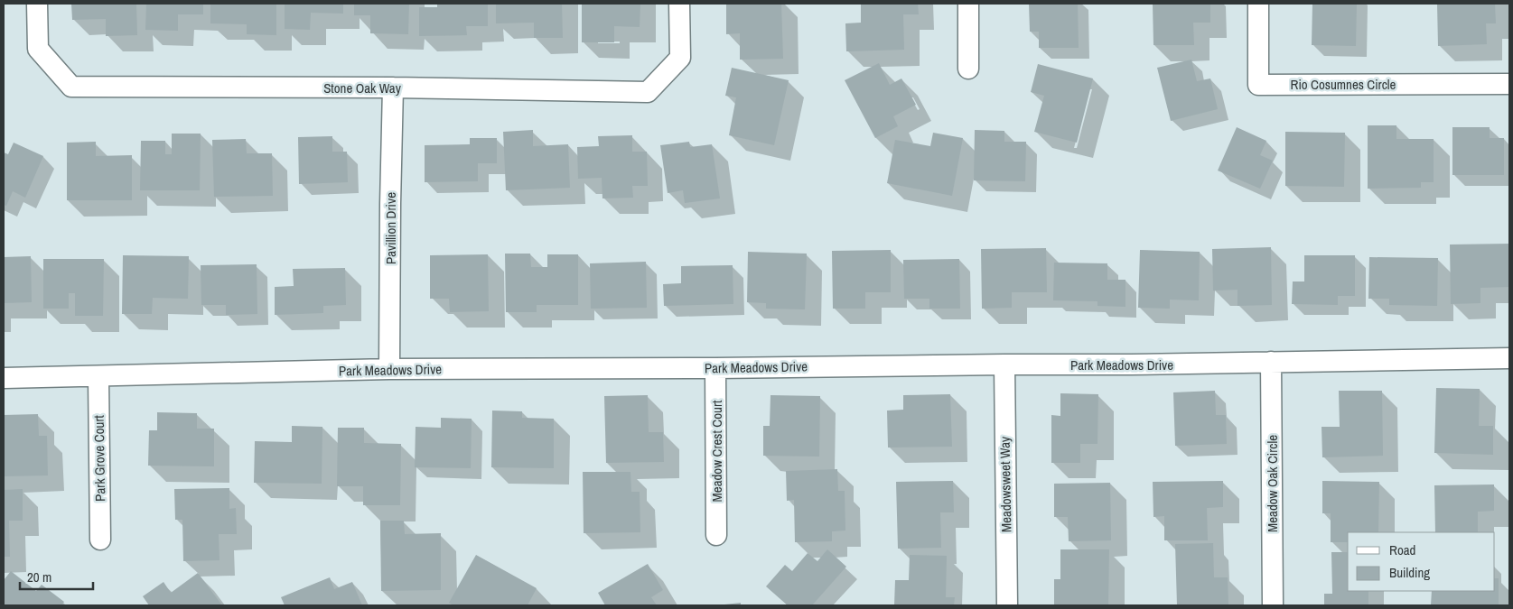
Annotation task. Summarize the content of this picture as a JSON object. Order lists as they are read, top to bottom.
{
  "streets": {
    "street": [
      "Rio Cosumnes Circle",
      "Stone Oak Way",
      "Pavillion Drive",
      "Park Meadows Drive",
      "Meadow Crest Court",
      "Park Grove Court",
      "Meadow Oak Circle",
      "Meadowsweet Way"
    ]
  },
  "crossings": [
    ["Stone Oak Way", "Pavillion Drive"],
    ["Pavillion Drive", "Park Meadows Drive"],
    ["Park Meadows Drive", "Meadow Crest Court"],
    ["Park Meadows Drive", "Park Grove Court"],
    ["Park Meadows Drive", "Meadow Oak Circle"],
    ["Park Meadows Drive", "Meadowsweet Way"]
  ],
  "legend": ["Road", "Building"],
  "scale_bar": "20 m"
}
